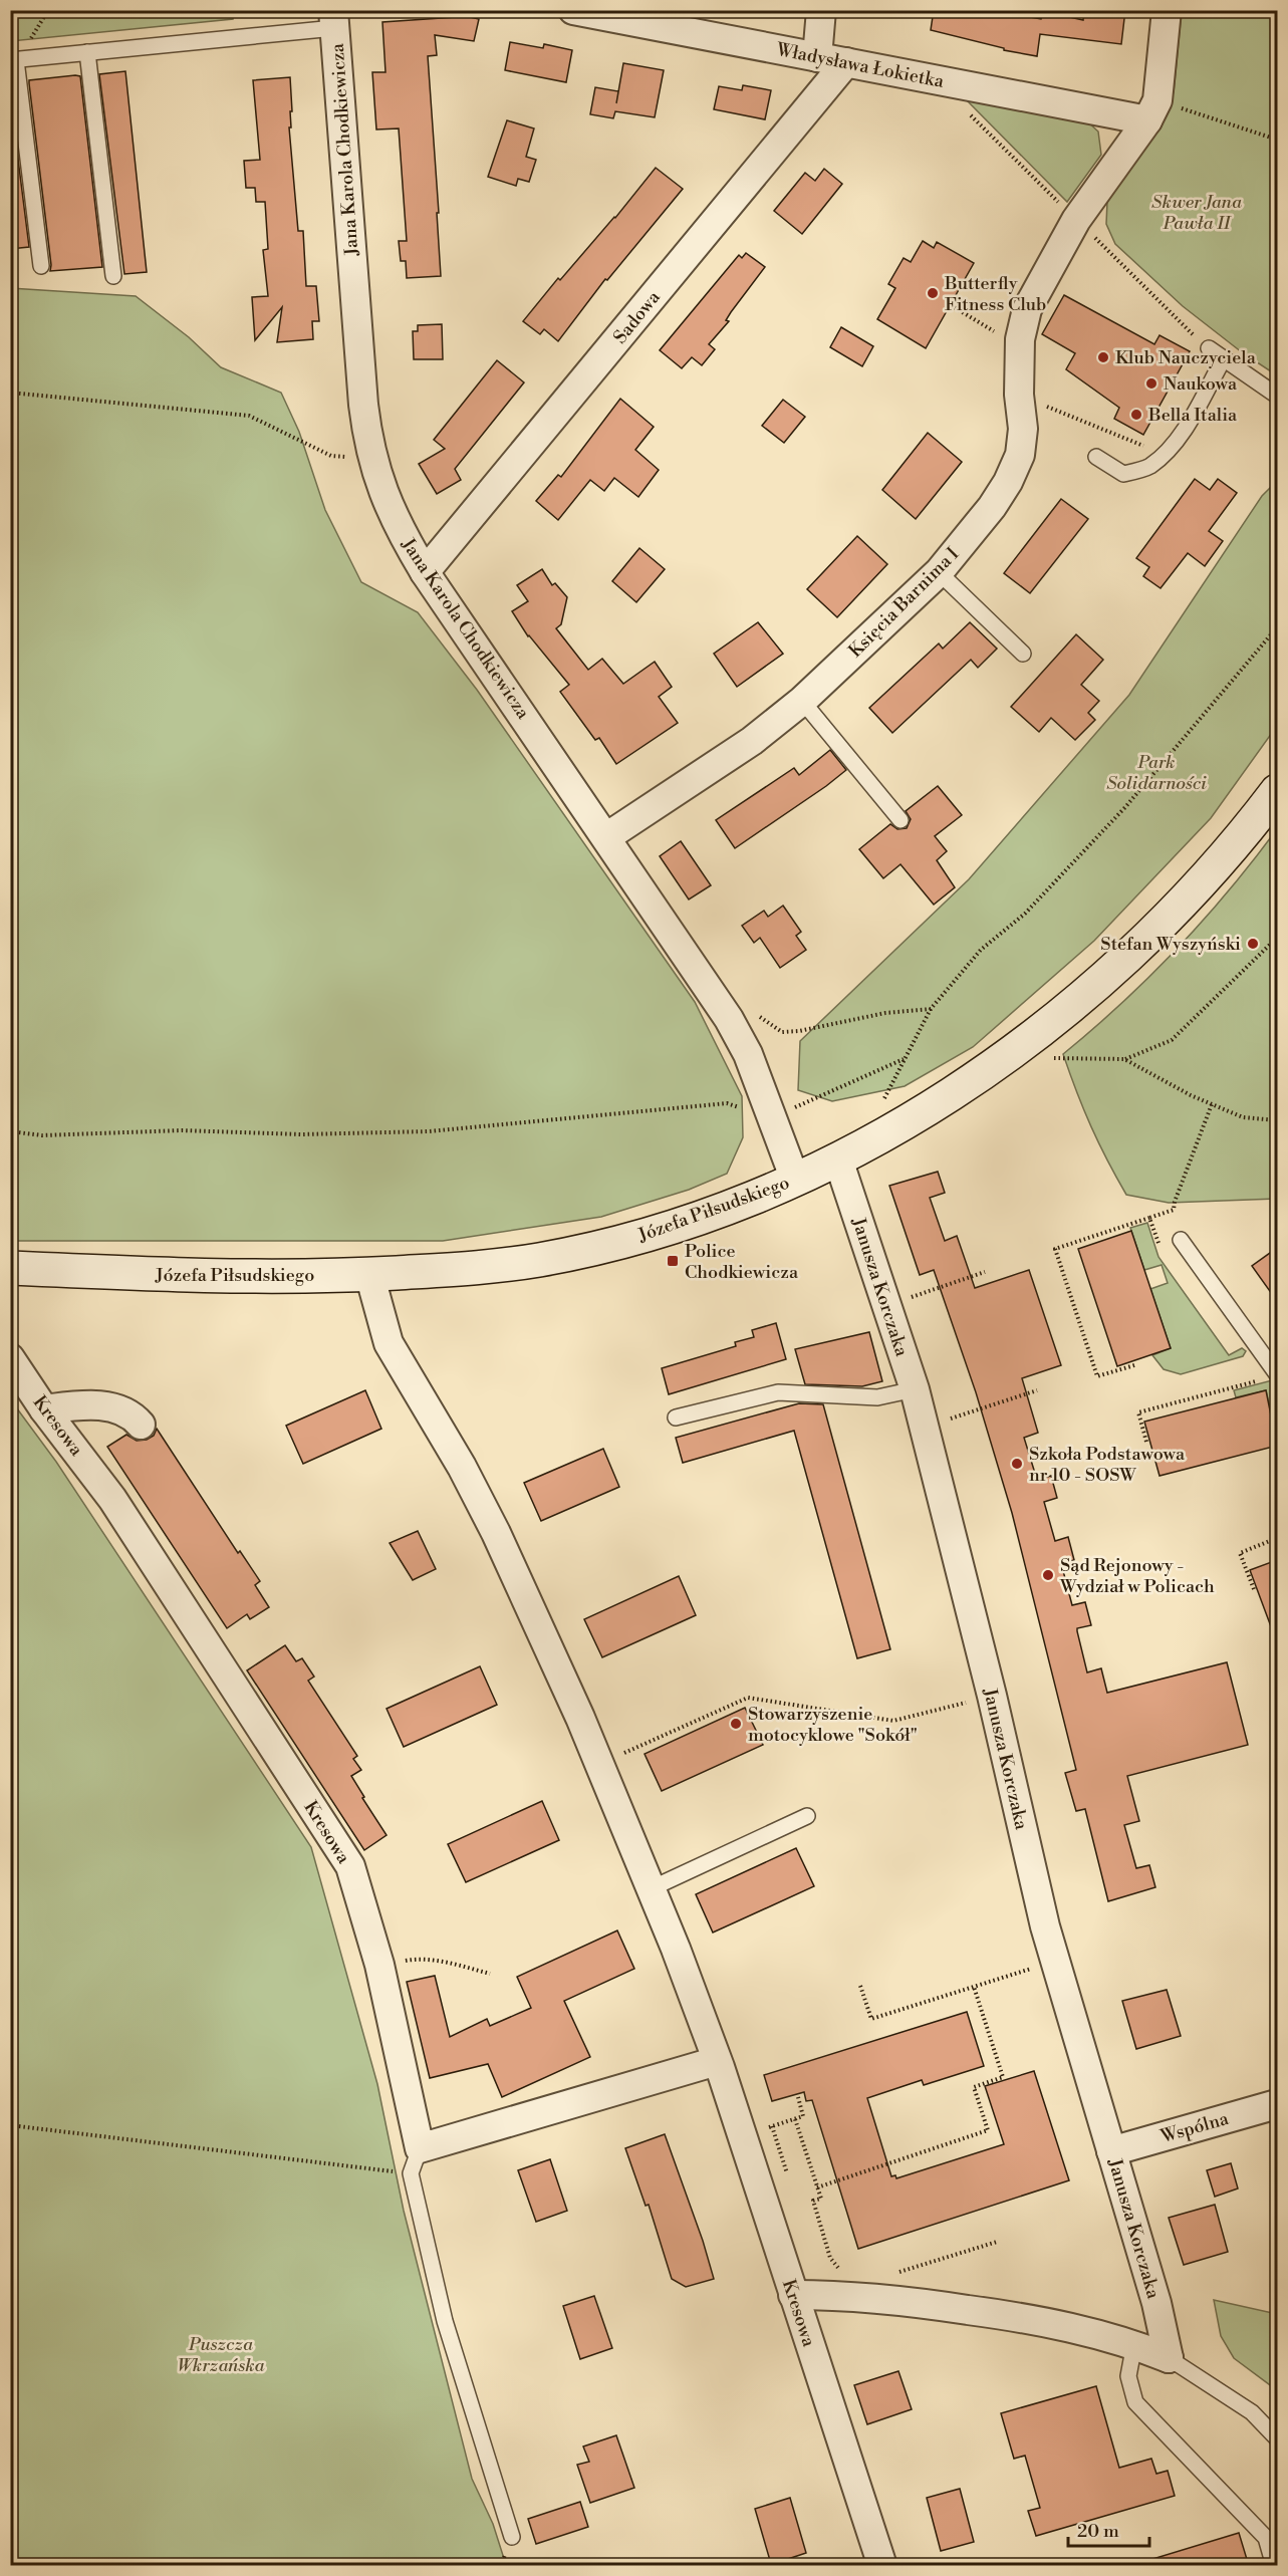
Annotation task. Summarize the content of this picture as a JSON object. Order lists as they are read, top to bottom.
{
  "streets": {
    "street": [
      "Władysława Łokietka",
      "Jana Karola Chodkiewicza",
      "Sadowa",
      "Księcia Barnima I",
      "Józefa Piłsudskiego",
      "Janusza Korczaka",
      "Kresowa",
      "Wspólna"
    ]
  },
  "crossings": [
    ["Władysława Łokietka", "Sadowa"],
    ["Władysława Łokietka", "Księcia Barnima I"],
    ["Jana Karola Chodkiewicza", "Sadowa"],
    ["Jana Karola Chodkiewicza", "Księcia Barnima I"],
    ["Jana Karola Chodkiewicza", "Józefa Piłsudskiego"],
    ["Józefa Piłsudskiego", "Janusza Korczaka"],
    ["Józefa Piłsudskiego", "Kresowa"],
    ["Janusza Korczaka", "Wspólna"]
  ],
  "parks": ["Skwer Jana Pawła II", "Park Solidarności", "Puszcza Wkrzańska"],
  "places": {
    "other": [
      "Butterfly Fitness Club",
      "Klub Nauczyciela",
      "Naukowa",
      "Bella Italia",
      "Stefan Wyszyński",
      "Szkoła Podstawowa nr 10 - SOSW",
      "Sąd Rejonowy - Wydział w Policach",
      "Stowarzyszenie motocyklowe \"Sokół\""
    ],
    "transit": ["Police Chodkiewicza"]
  },
  "scale_bar": "20 m"
}
